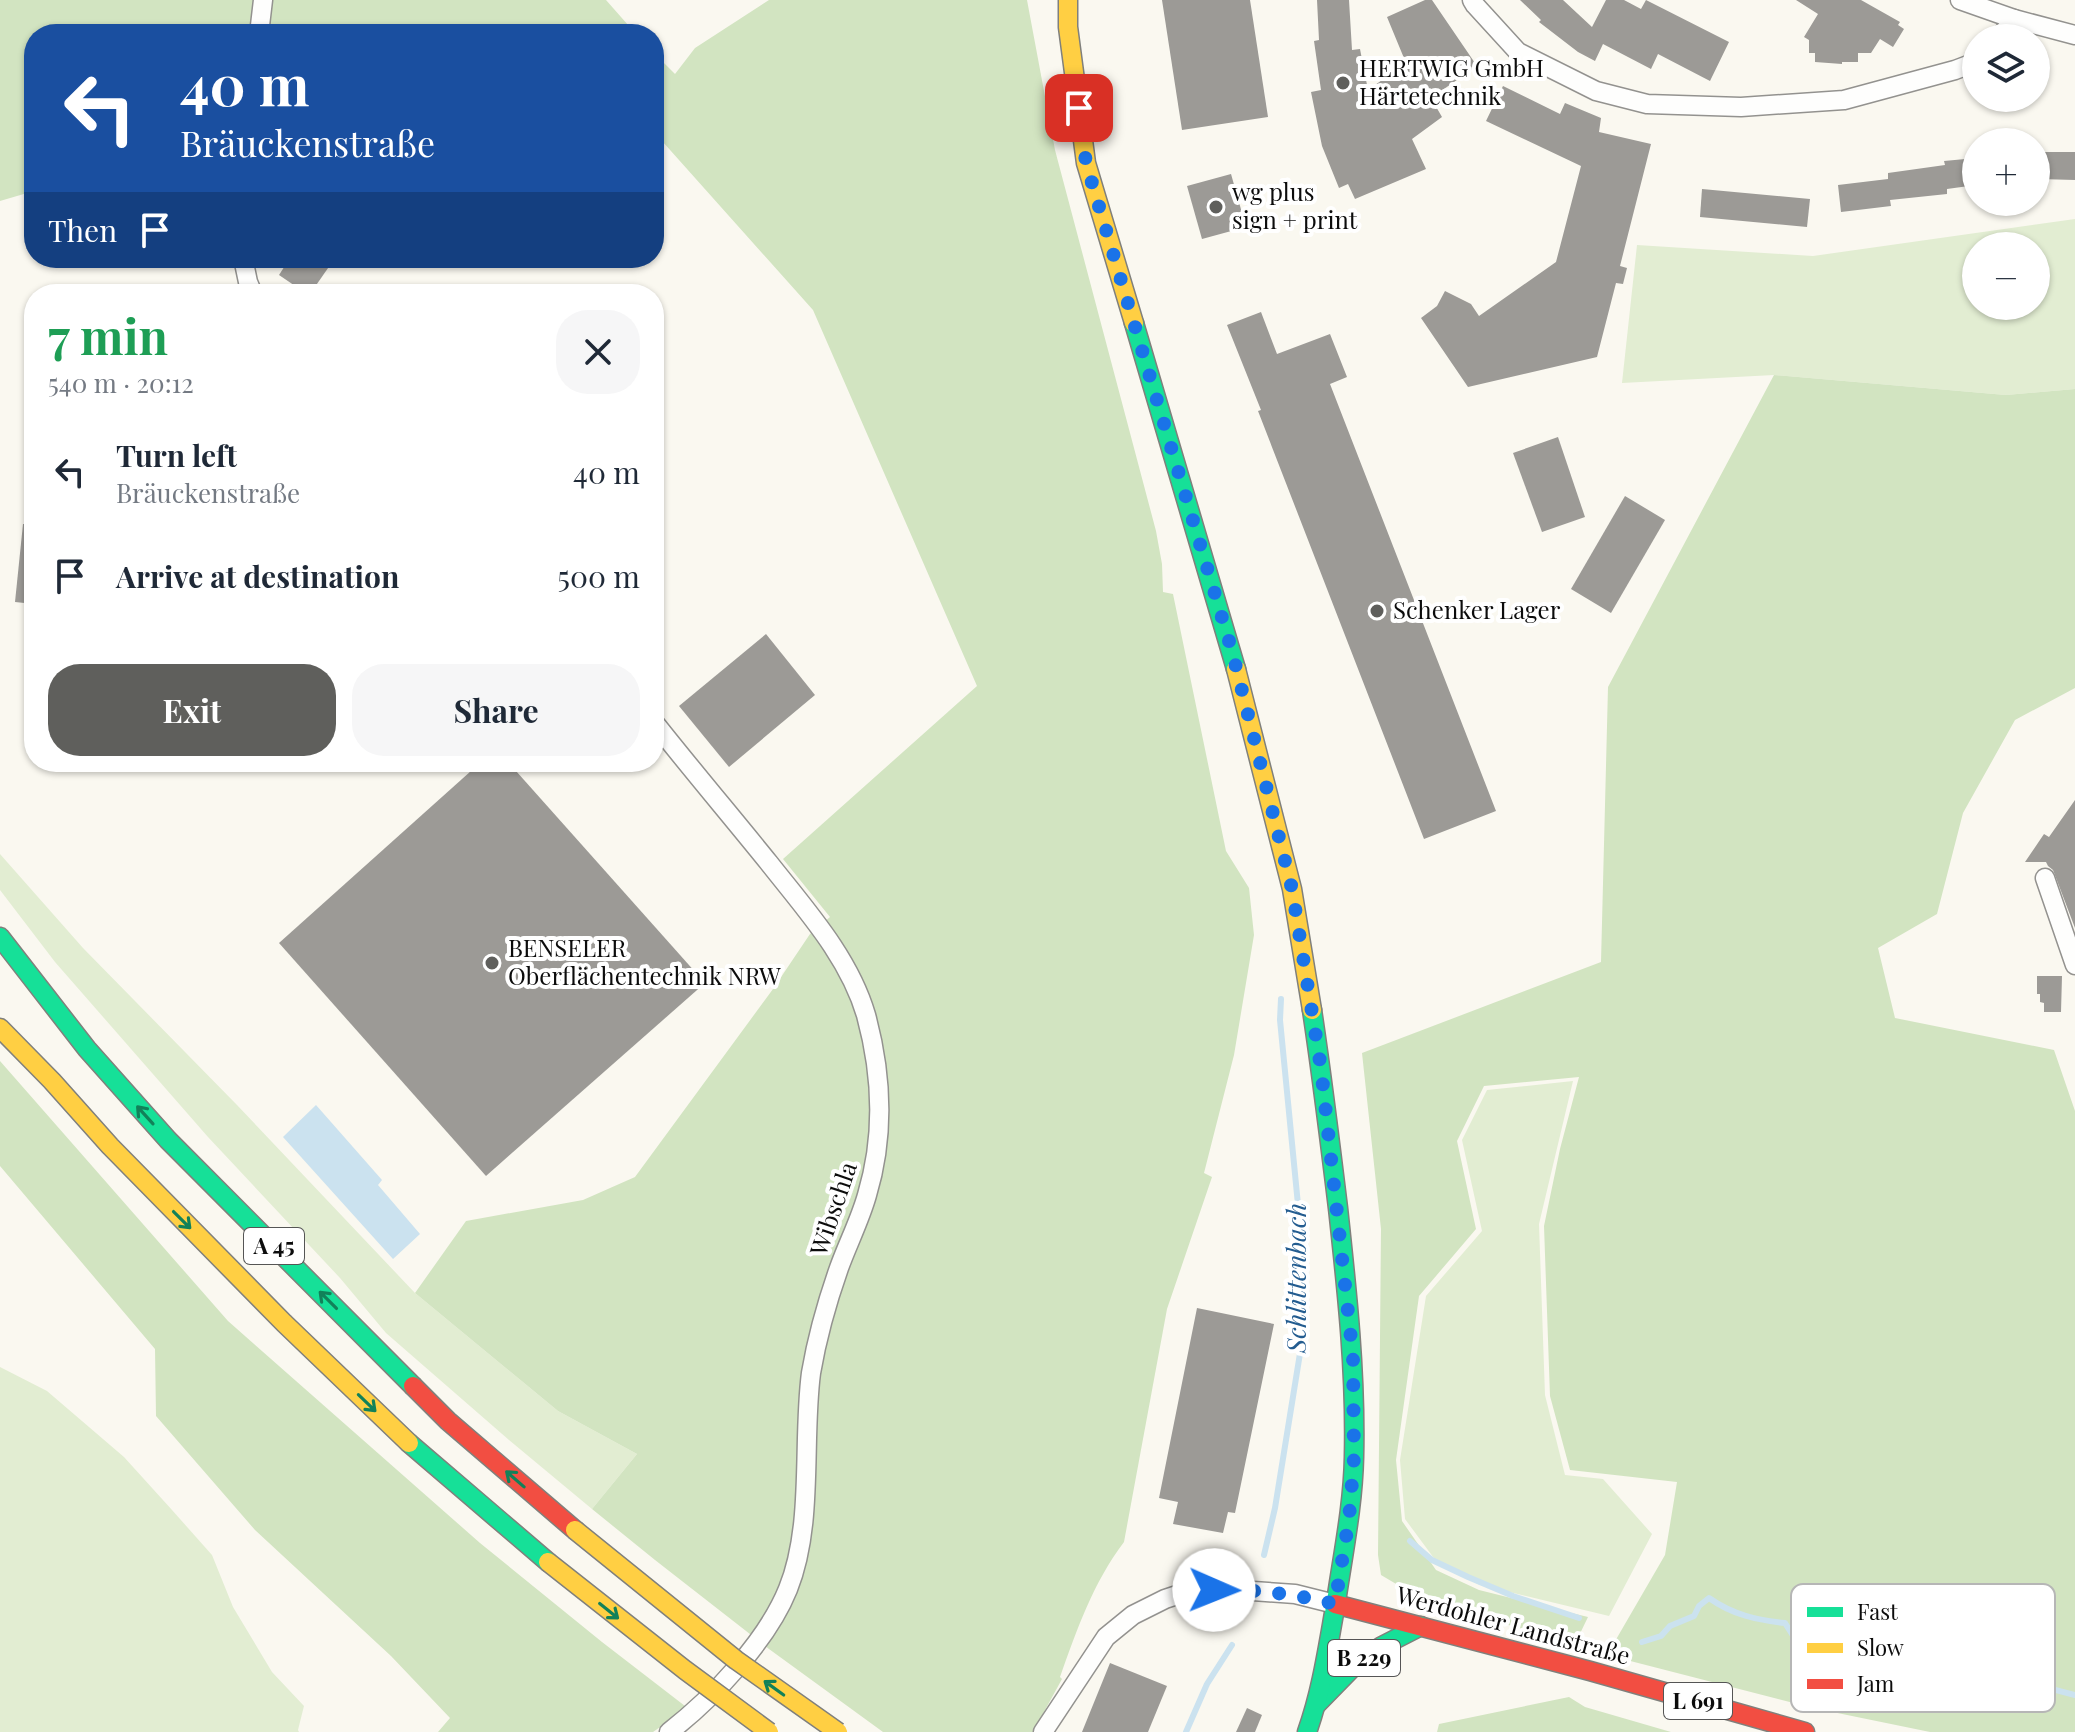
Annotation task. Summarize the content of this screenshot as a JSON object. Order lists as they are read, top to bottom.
{
  "streets": {
    "main road": [
      "A 45",
      "Werdohler Landstraße",
      "B 229",
      "L 691"
    ],
    "street": ["Wibschla"]
  },
  "crossings": [
    ["Werdohler Landstraße", "B 229"]
  ],
  "water": ["Schlittenbach"],
  "places": [
    "HERTWIG GmbH Härtetechnik",
    "wg plus sign + print",
    "Schenker Lager",
    "BENSELER Oberflächentechnik NRW"
  ],
  "legend": ["Fast", "Slow", "Jam"],
  "page": {
    "map_buttons": ["+", "−"],
    "turn": ["40 m", "Bräuckenstraße"],
    "then": "Then",
    "heading": ["7 min", "540 m · 20:12"],
    "list": [
      {
        "name": "Turn left",
        "note": "Bräuckenstraße",
        "value": "40 m"
      },
      {
        "name": "Arrive at destination",
        "value": "500 m"
      }
    ],
    "buttons": ["Exit", "Share"]
  }
}
